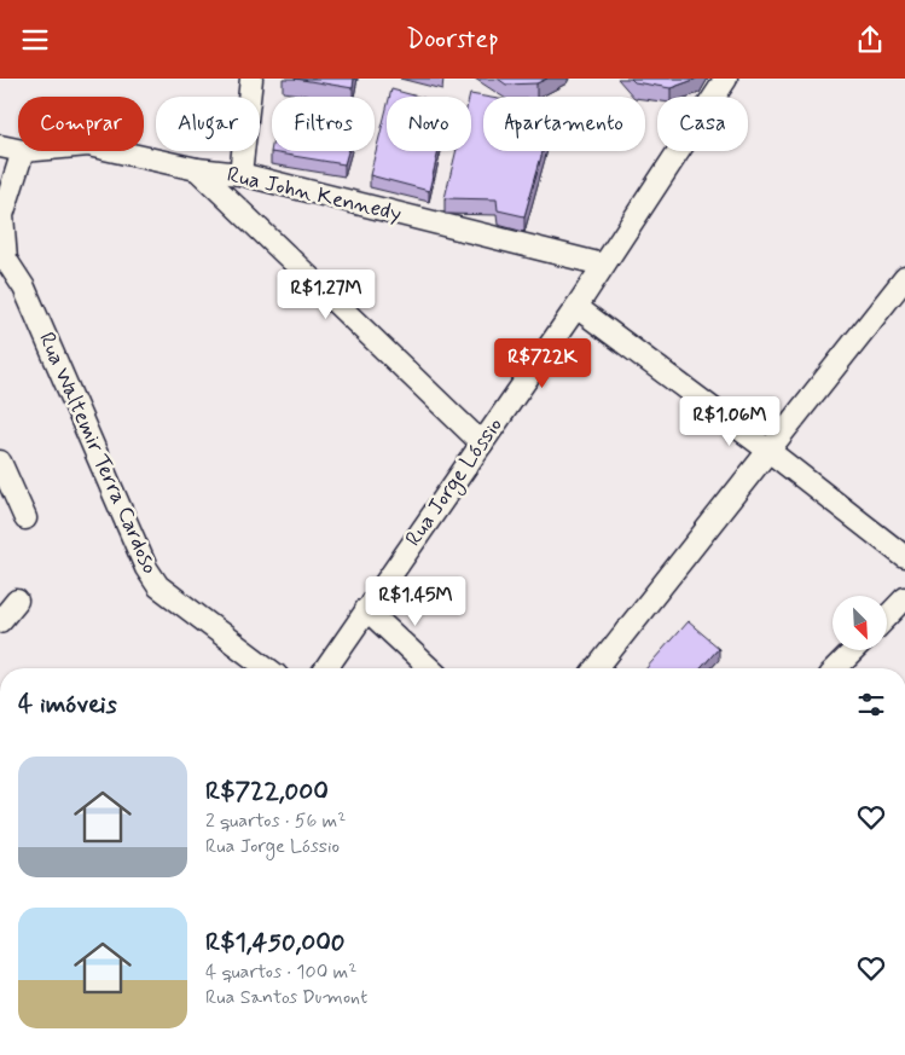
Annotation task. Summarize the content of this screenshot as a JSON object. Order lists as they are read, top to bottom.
{
  "streets": {
    "street": ["Rua John Kennedy", "Rua Waltemir Terra Cardoso", "Rua Jorge Lóssio"]
  },
  "crossings": [
    ["Rua John Kennedy", "Rua Jorge Lóssio"]
  ],
  "north": "bottom right",
  "page": {
    "header": "Doorstep",
    "chip": [
      "Comprar",
      "Alugar",
      "Filtros",
      "Novo",
      "Apartamento",
      "Casa"
    ],
    "price": [
      "R$1.27M",
      "R$722K",
      "R$1.06M",
      "R$1.45M"
    ],
    "heading": "4 imóveis",
    "list": [
      {
        "name": "R$722,000",
        "note": "2 quartos · 56 m² · Rua Jorge Lóssio"
      },
      {
        "name": "R$1,450,000",
        "note": "4 quartos · 100 m² · Rua Santos Dumont"
      }
    ]
  }
}
